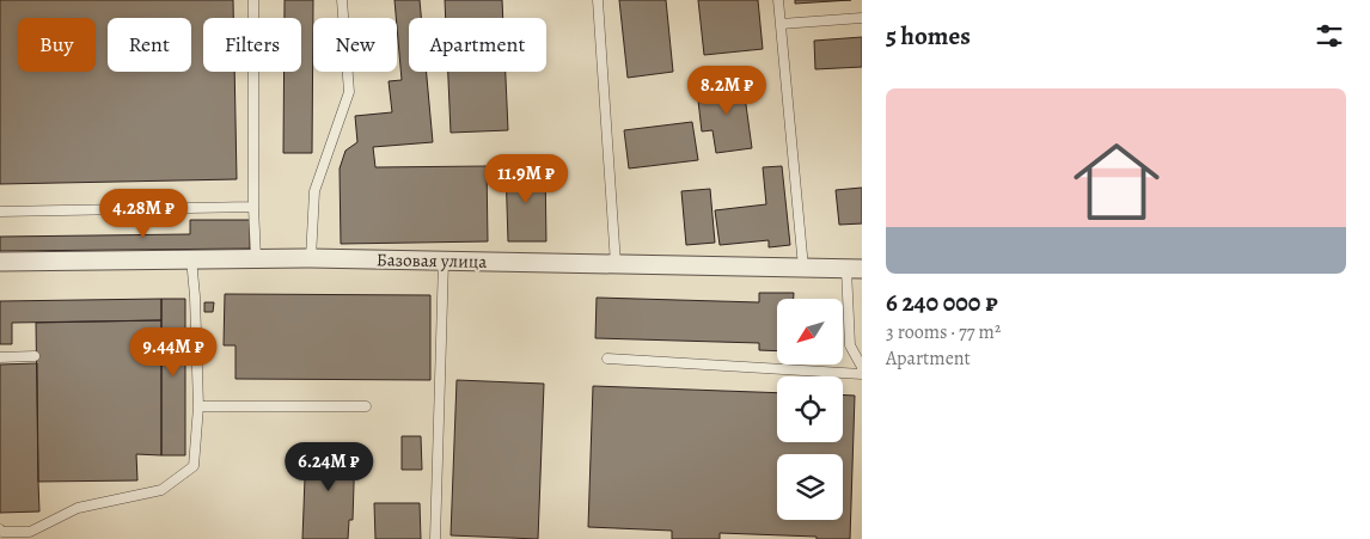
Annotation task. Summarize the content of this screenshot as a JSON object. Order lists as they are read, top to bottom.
{
  "streets": {
    "street": ["Базовая улица"]
  },
  "north": "bottom left",
  "page": {
    "heading": "5 homes",
    "chip": [
      "Buy",
      "Rent",
      "Filters",
      "New",
      "Apartment"
    ],
    "price": [
      "8.2M ₽",
      "11.9M ₽",
      "4.28M ₽",
      "9.44M ₽",
      "6.24M ₽"
    ],
    "list": [
      {
        "name": "6 240 000 ₽",
        "note": "3 rooms · 77 m² · Apartment"
      }
    ]
  }
}
